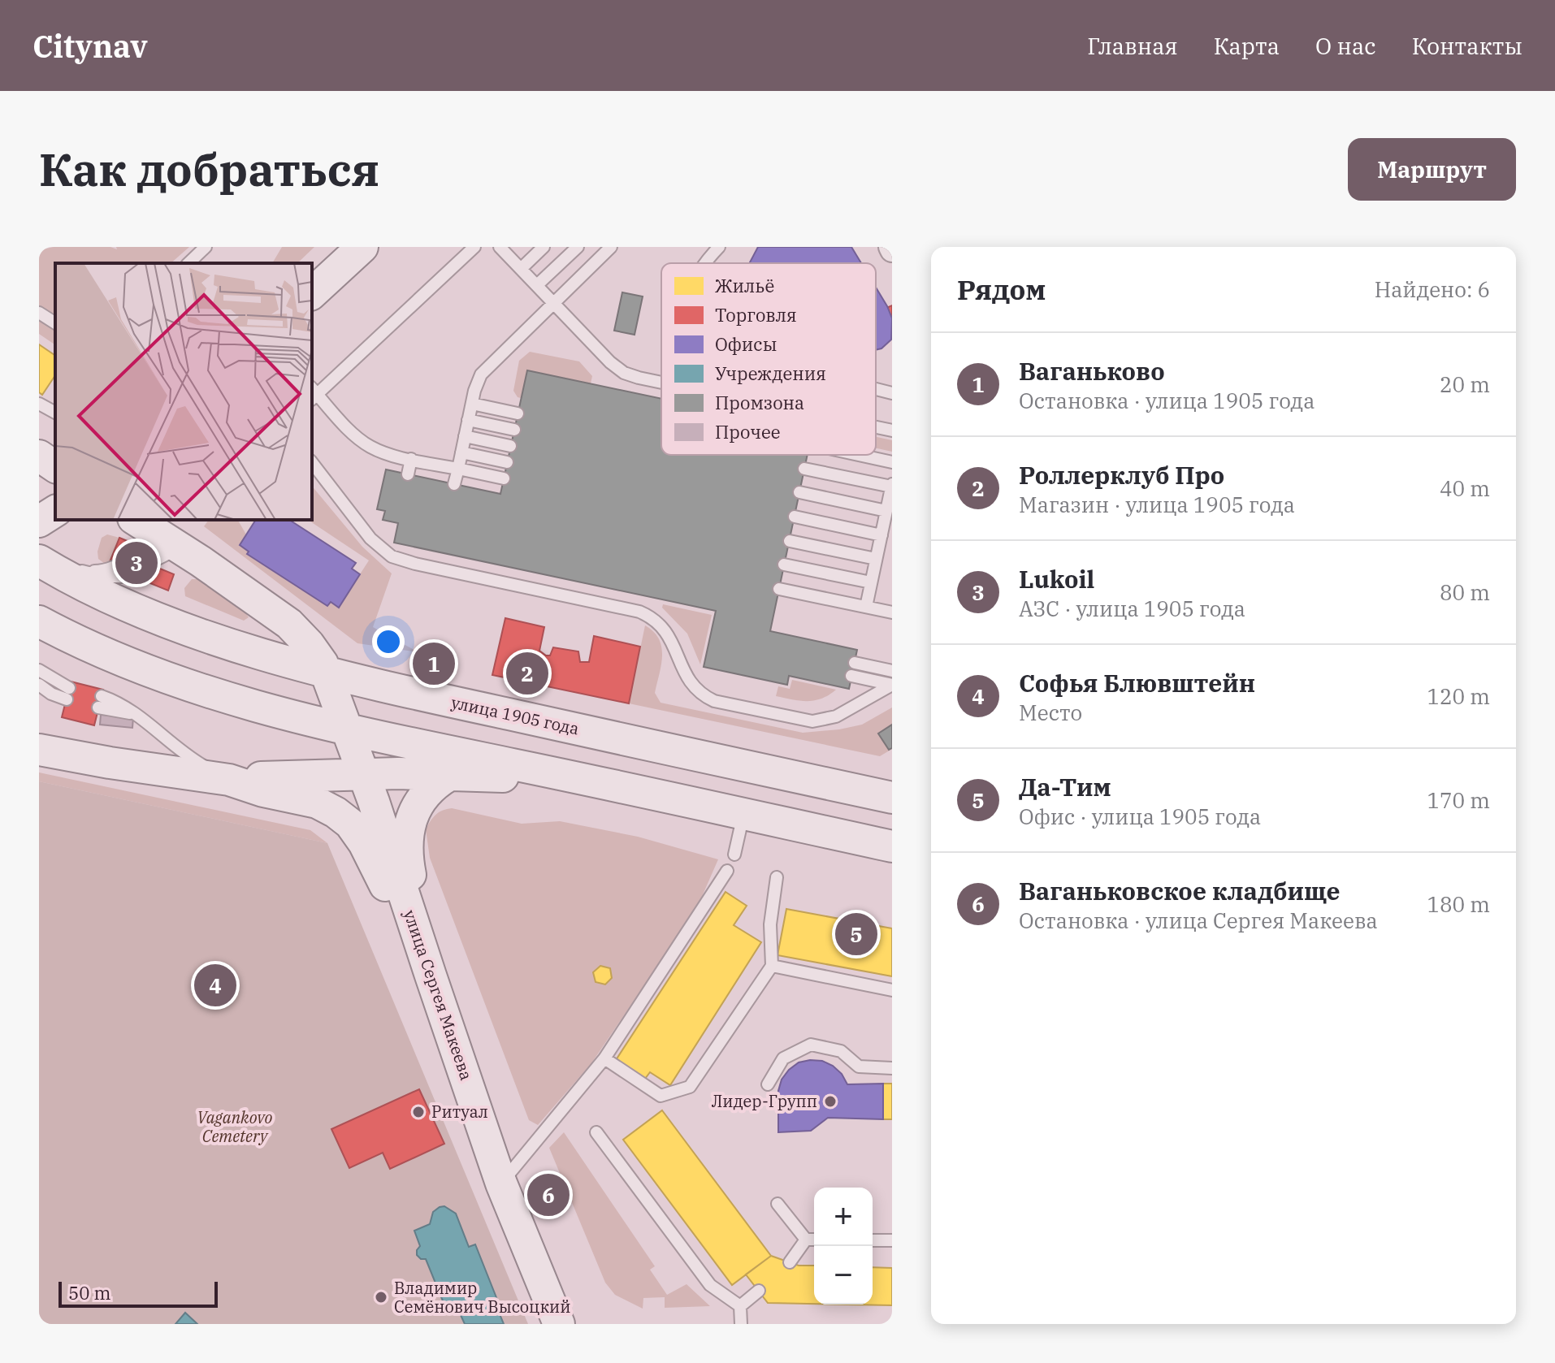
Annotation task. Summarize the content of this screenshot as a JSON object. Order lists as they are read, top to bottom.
{
  "streets": {
    "main road": ["улица 1905 года", "улица Сергея Макеева"]
  },
  "crossings": [
    ["улица 1905 года", "улица Сергея Макеева"]
  ],
  "parks": ["Vagankovo Cemetery"],
  "places": ["Лидер-Групп", "Ритуал", "Владимир Семёнович Высоцкий"],
  "legend": [
    "Жильё",
    "Торговля",
    "Офисы",
    "Учреждения",
    "Промзона",
    "Прочее"
  ],
  "scale_bar": "50 m",
  "page": {
    "header": "Citynav",
    "nav": [
      "Главная",
      "Карта",
      "О нас",
      "Контакты"
    ],
    "buttons": "Маршрут",
    "title": "Как добраться",
    "heading": ["Рядом", "Найдено: 6"],
    "list": [
      {
        "mark": "1",
        "name": "Ваганьково",
        "note": "Остановка · улица 1905 года",
        "value": "20 m"
      },
      {
        "mark": "2",
        "name": "Роллерклуб Про",
        "note": "Магазин · улица 1905 года",
        "value": "40 m"
      },
      {
        "mark": "3",
        "name": "Lukoil",
        "note": "АЗС · улица 1905 года",
        "value": "80 m"
      },
      {
        "mark": "4",
        "name": "Софья Блювштейн",
        "note": "Место",
        "value": "120 m"
      },
      {
        "mark": "5",
        "name": "Да-Тим",
        "note": "Офис · улица 1905 года",
        "value": "170 m"
      },
      {
        "mark": "6",
        "name": "Ваганьковское кладбище",
        "note": "Остановка · улица Сергея Макеева",
        "value": "180 m"
      }
    ],
    "pins": [
      "3",
      "1",
      "2",
      "5",
      "4",
      "6"
    ],
    "map_buttons": ["+", "−"],
    "scale": "50 m"
  }
}
